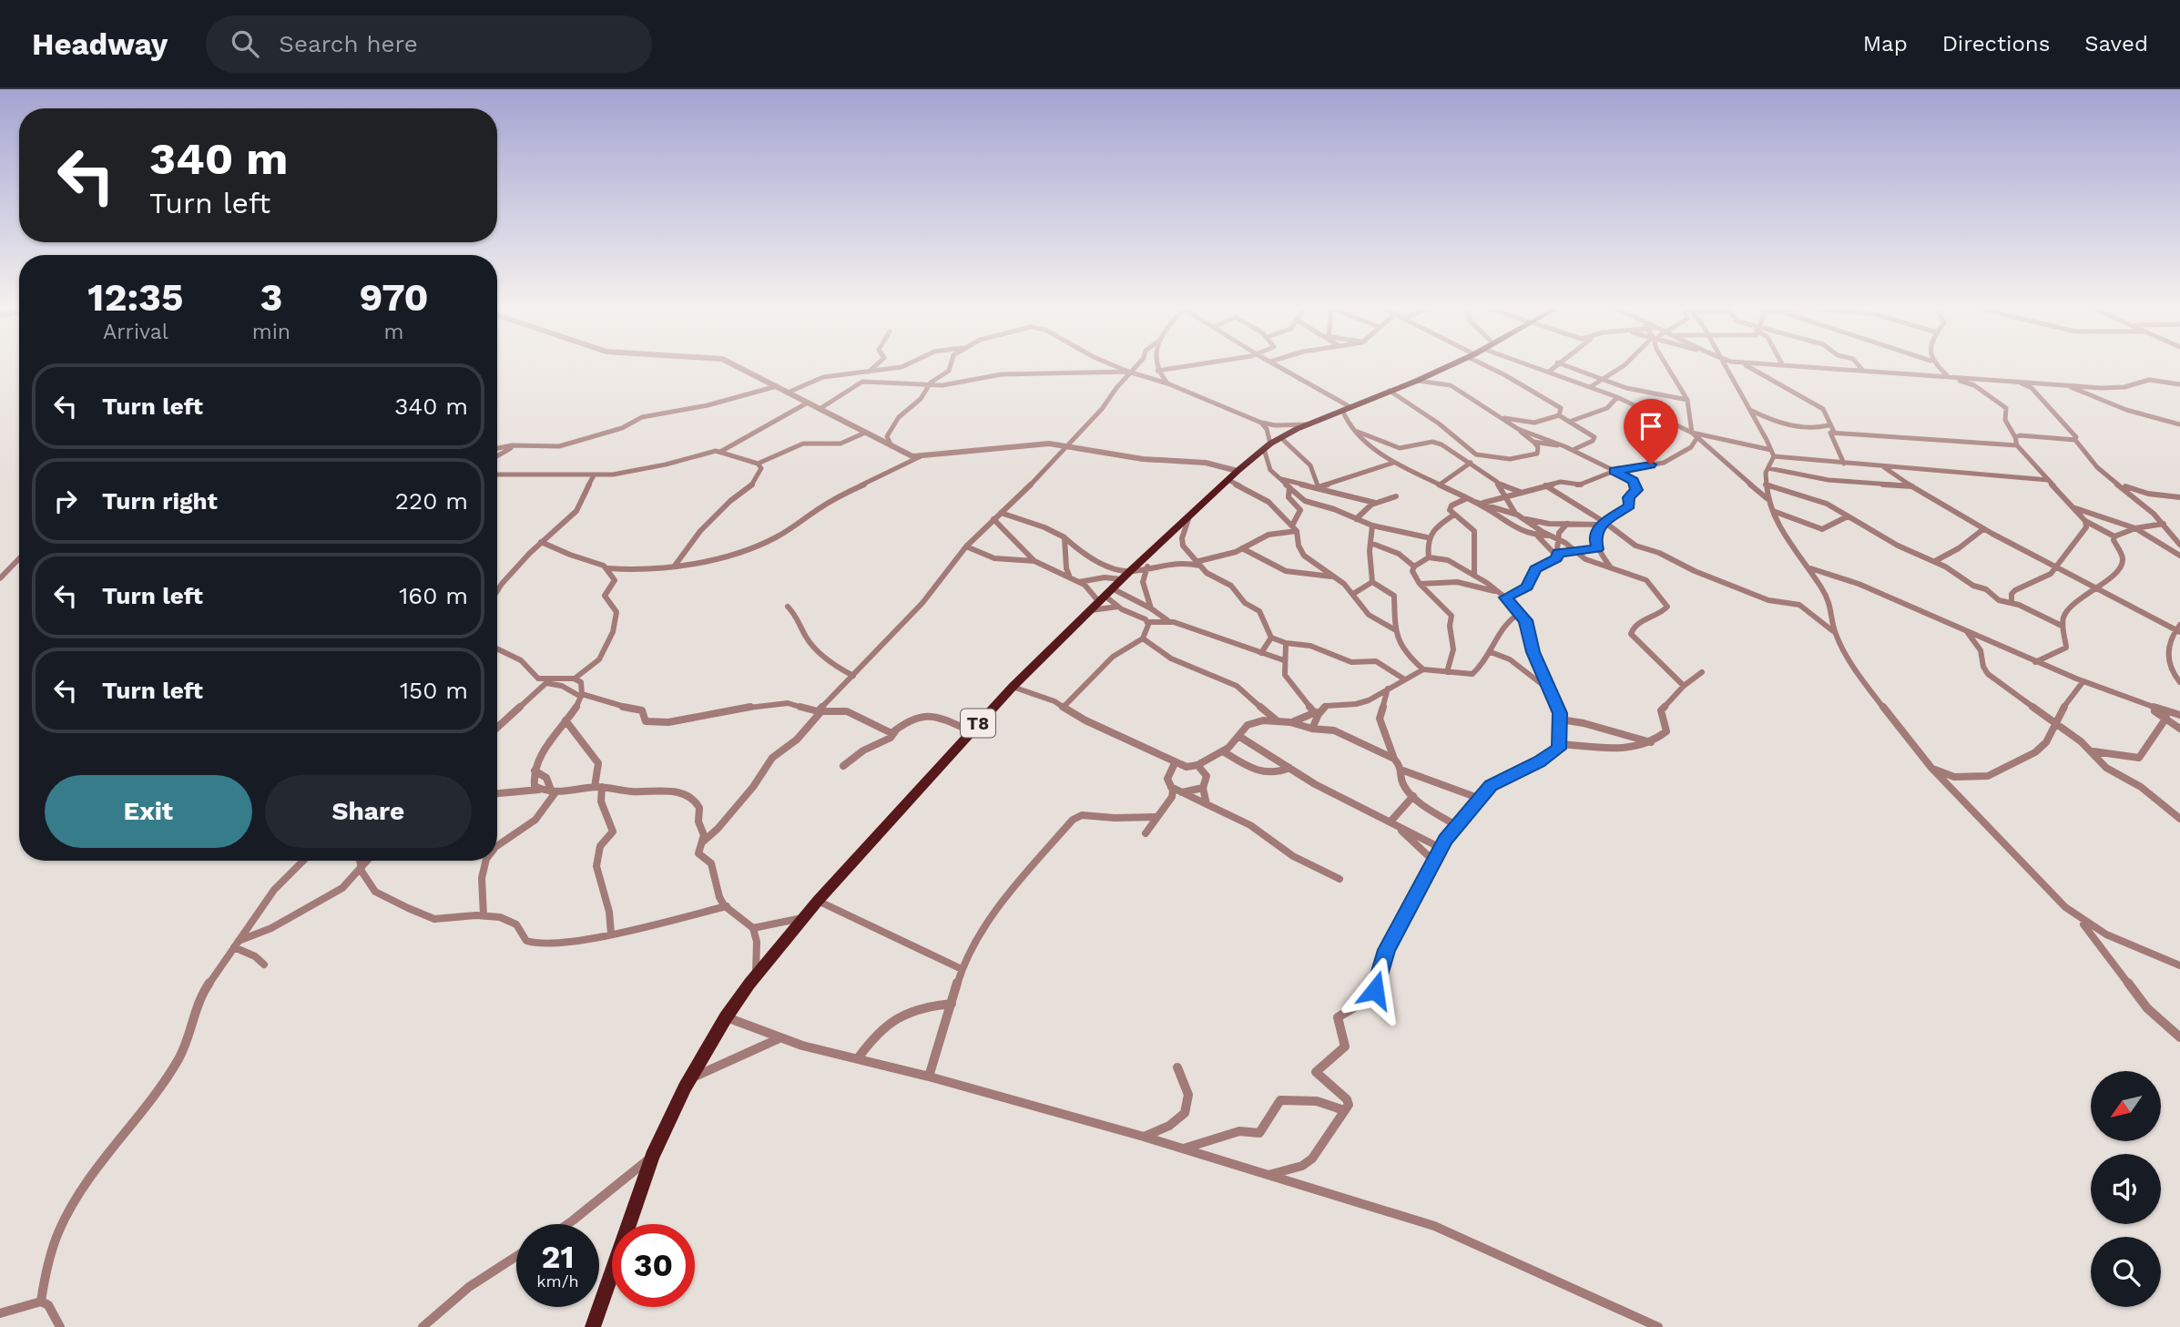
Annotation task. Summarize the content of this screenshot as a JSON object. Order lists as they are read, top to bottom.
{
  "streets": {
    "highway": ["T8"]
  },
  "north": "bottom left",
  "page": {
    "header": "Headway",
    "search": "Search here",
    "nav": ["Map", "Directions", "Saved"],
    "turn": ["340 m", "Turn left"],
    "eta": [
      "12:35",
      "Arrival",
      "3",
      "min",
      "970",
      "m"
    ],
    "list": [
      {
        "name": "Turn left",
        "value": "340 m"
      },
      {
        "name": "Turn right",
        "value": "220 m"
      },
      {
        "name": "Turn left",
        "value": "160 m"
      },
      {
        "name": "Turn left",
        "value": "150 m"
      }
    ],
    "buttons": ["Exit", "Share"],
    "speed": "21 km/h",
    "limit": "30"
  }
}
